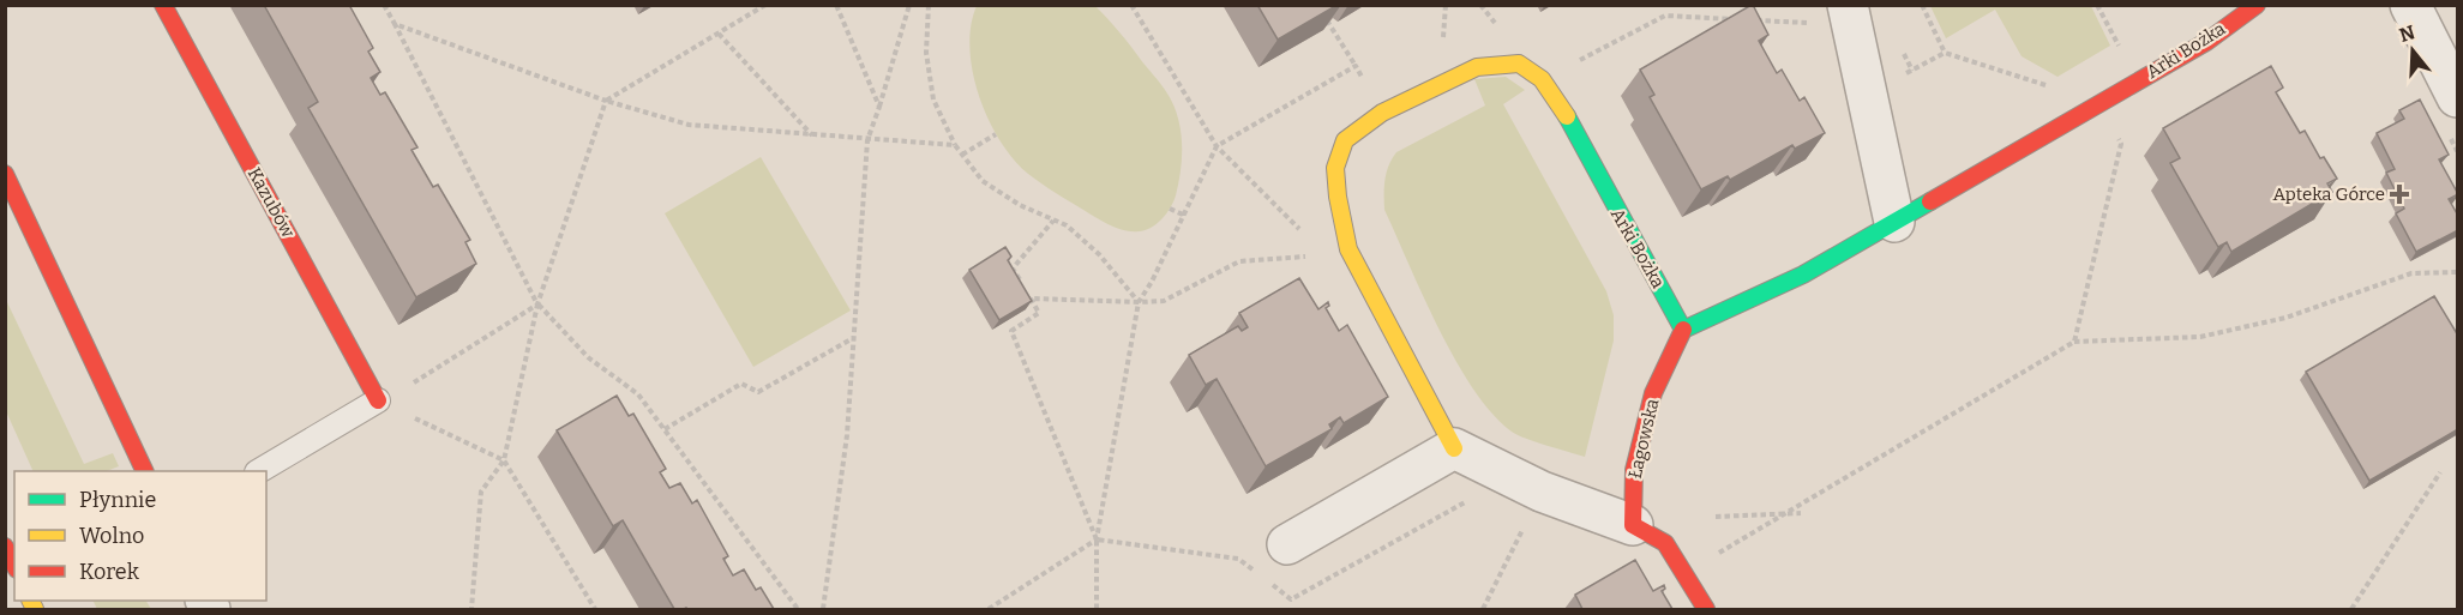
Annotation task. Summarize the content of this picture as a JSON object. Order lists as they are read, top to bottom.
{
  "streets": {
    "street": ["Arki Bożka", "Kazubów", "Łagowska"]
  },
  "crossings": [
    ["Arki Bożka", "Łagowska"]
  ],
  "places": {
    "health": ["Apteka Górce"]
  },
  "legend": ["Płynnie", "Wolno", "Korek"],
  "north": "top"
}
